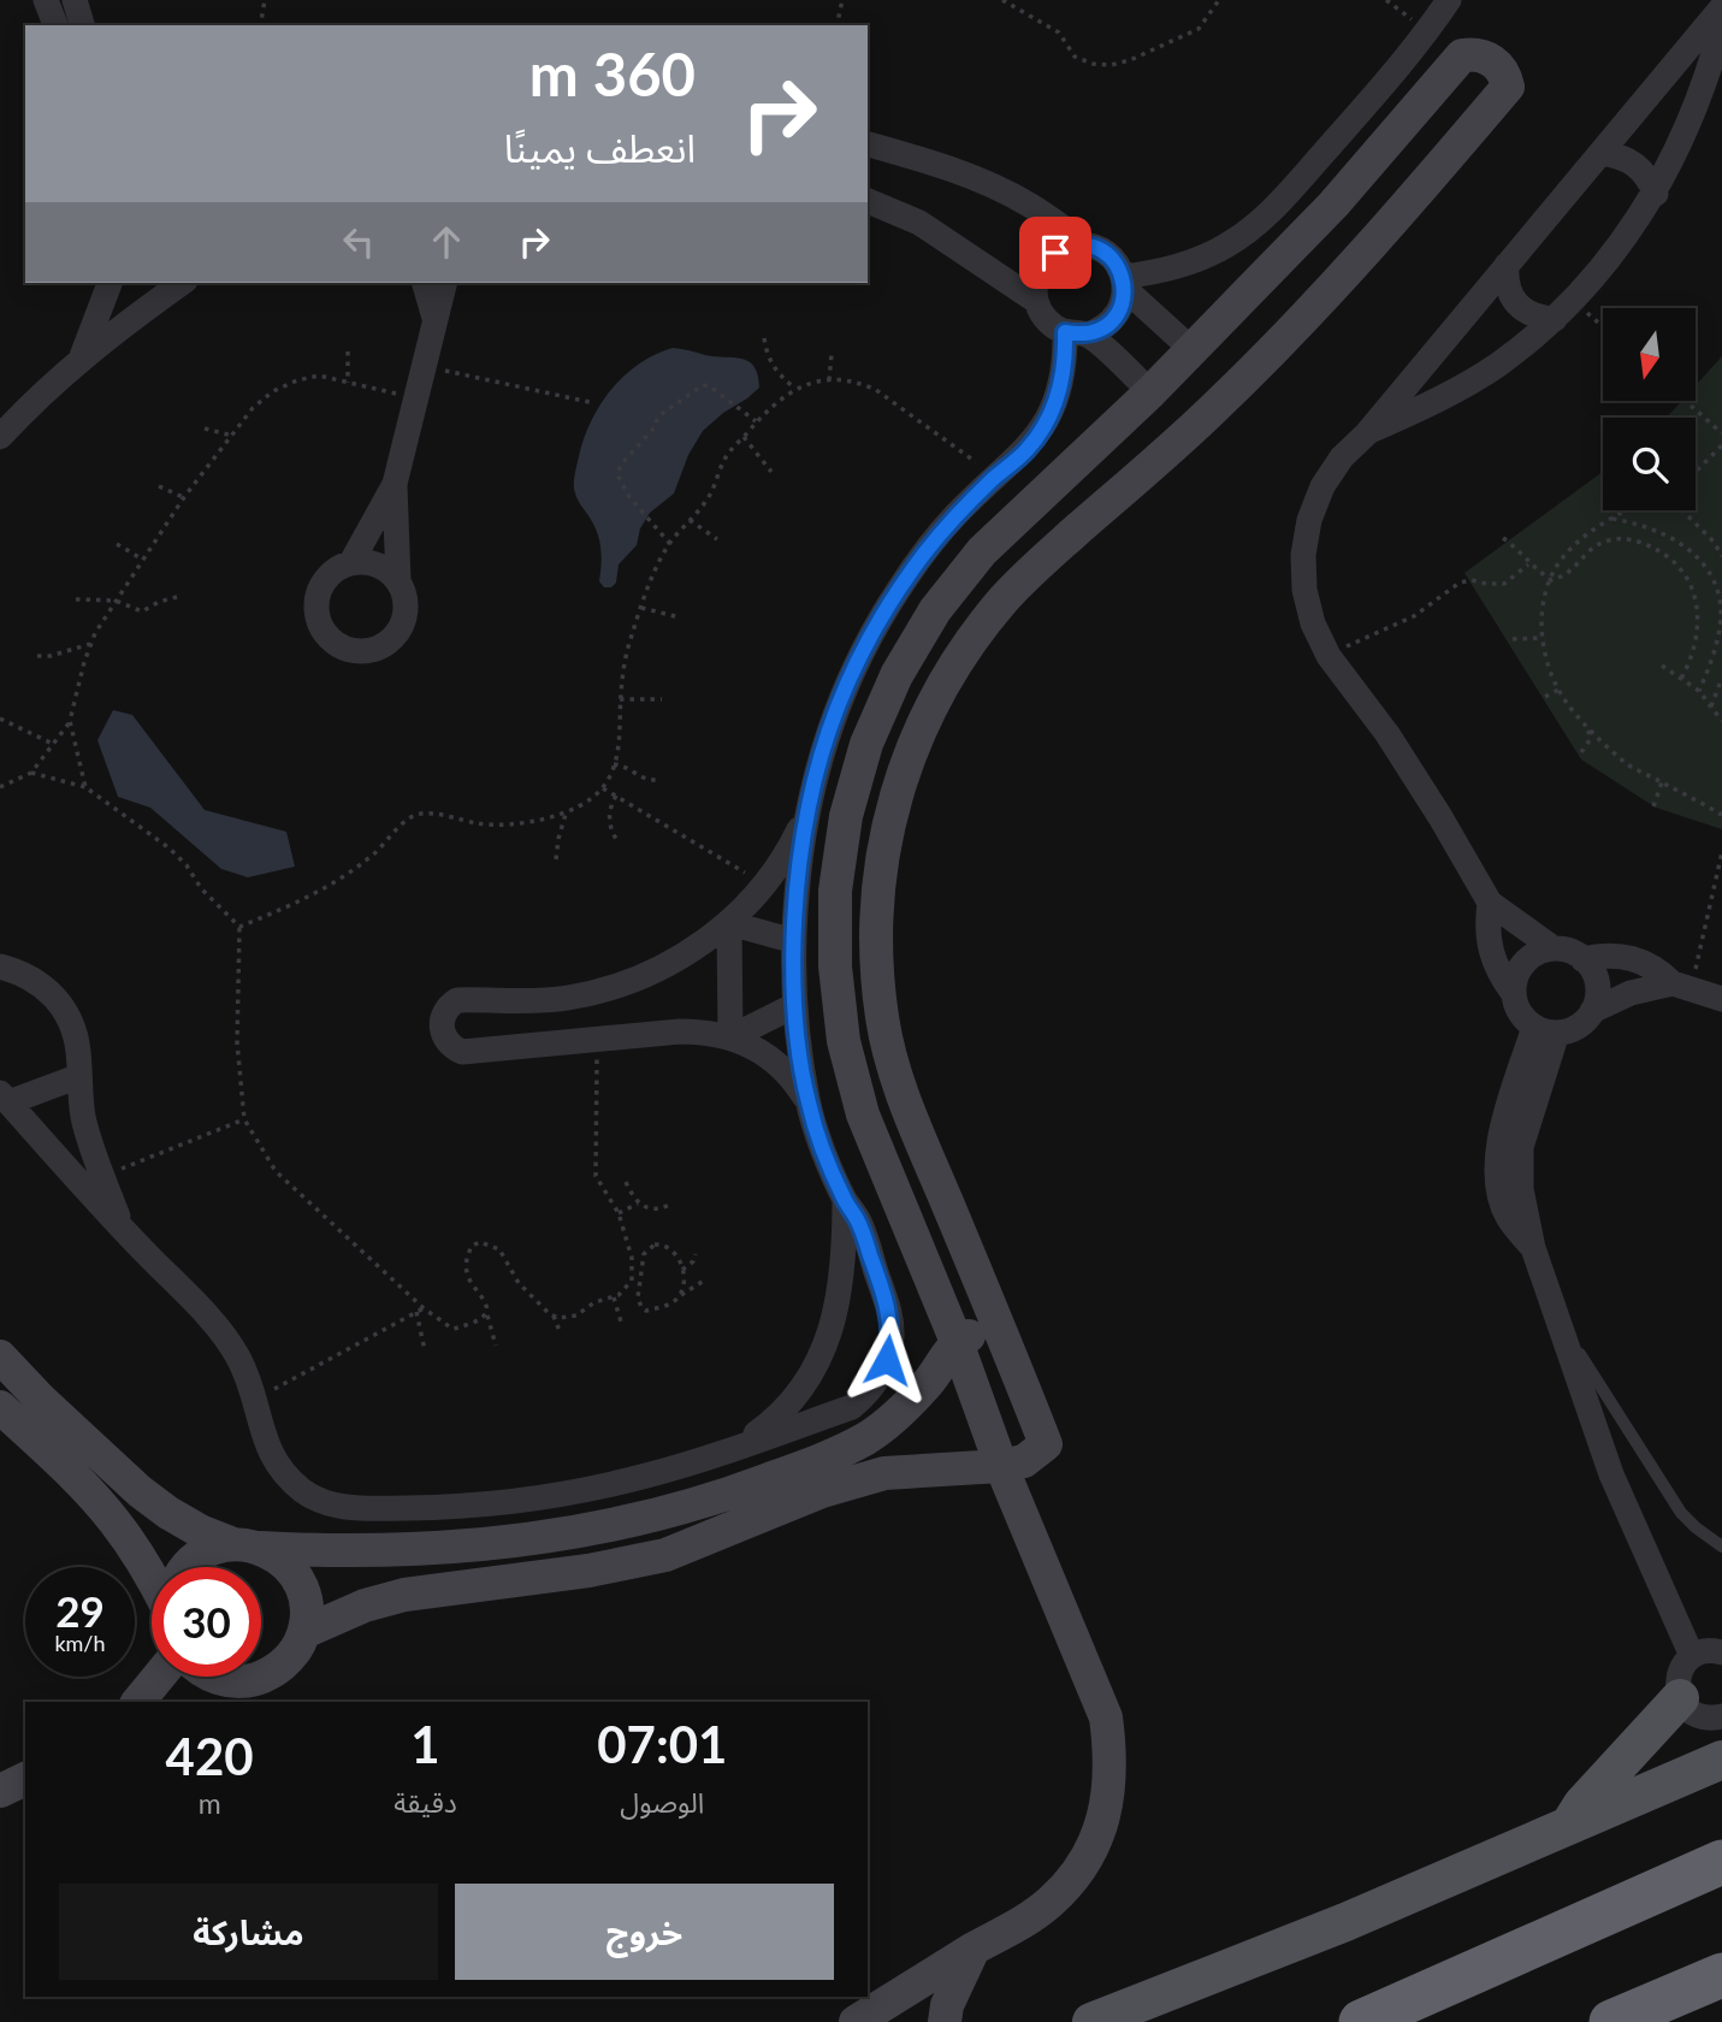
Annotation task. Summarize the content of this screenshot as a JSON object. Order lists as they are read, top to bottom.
{
  "north": "bottom",
  "page": {
    "turn": ["360 m", "انعطف يمينًا"],
    "speed": "29 km/h",
    "limit": "30",
    "eta": [
      "07:01",
      "الوصول",
      "1",
      "دقيقة",
      "420",
      "m"
    ],
    "buttons": ["خروج", "مشاركة"]
  }
}
